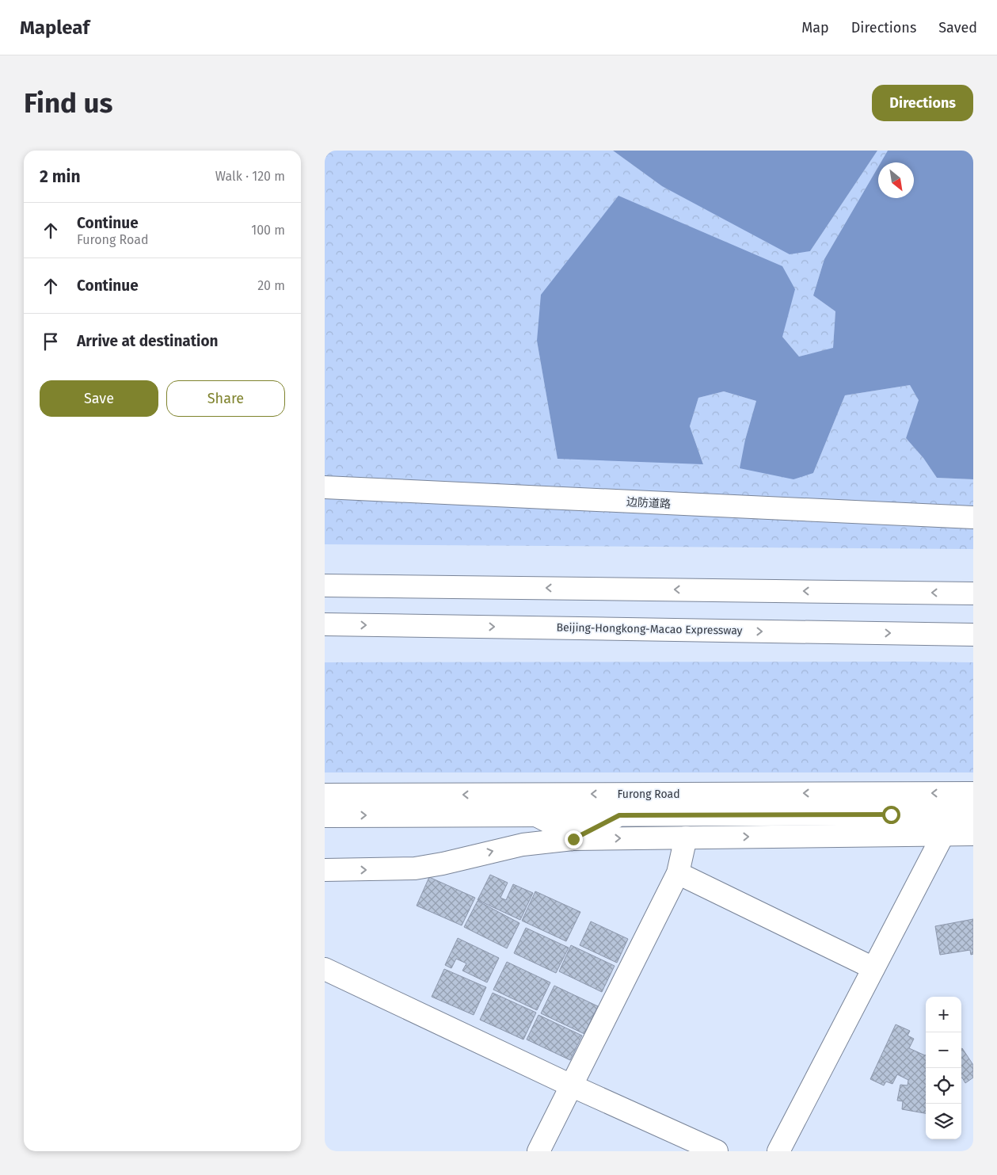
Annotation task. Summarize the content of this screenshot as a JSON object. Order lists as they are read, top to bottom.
{
  "streets": {
    "main road": ["边防道路", "Beijing-Hongkong-Macao Expressway", "Furong Road"]
  },
  "north": "bottom right",
  "page": {
    "header": "Mapleaf",
    "nav": ["Map", "Directions", "Saved"],
    "buttons": [
      "Directions",
      ["Save", "Share"]
    ],
    "title": "Find us",
    "heading": ["2 min", "Walk · 120 m"],
    "list": [
      ["Continue", "Furong Road", "100 m"],
      ["Continue", "20 m"],
      "Arrive at destination"
    ],
    "map_buttons": ["+", "−"]
  }
}
